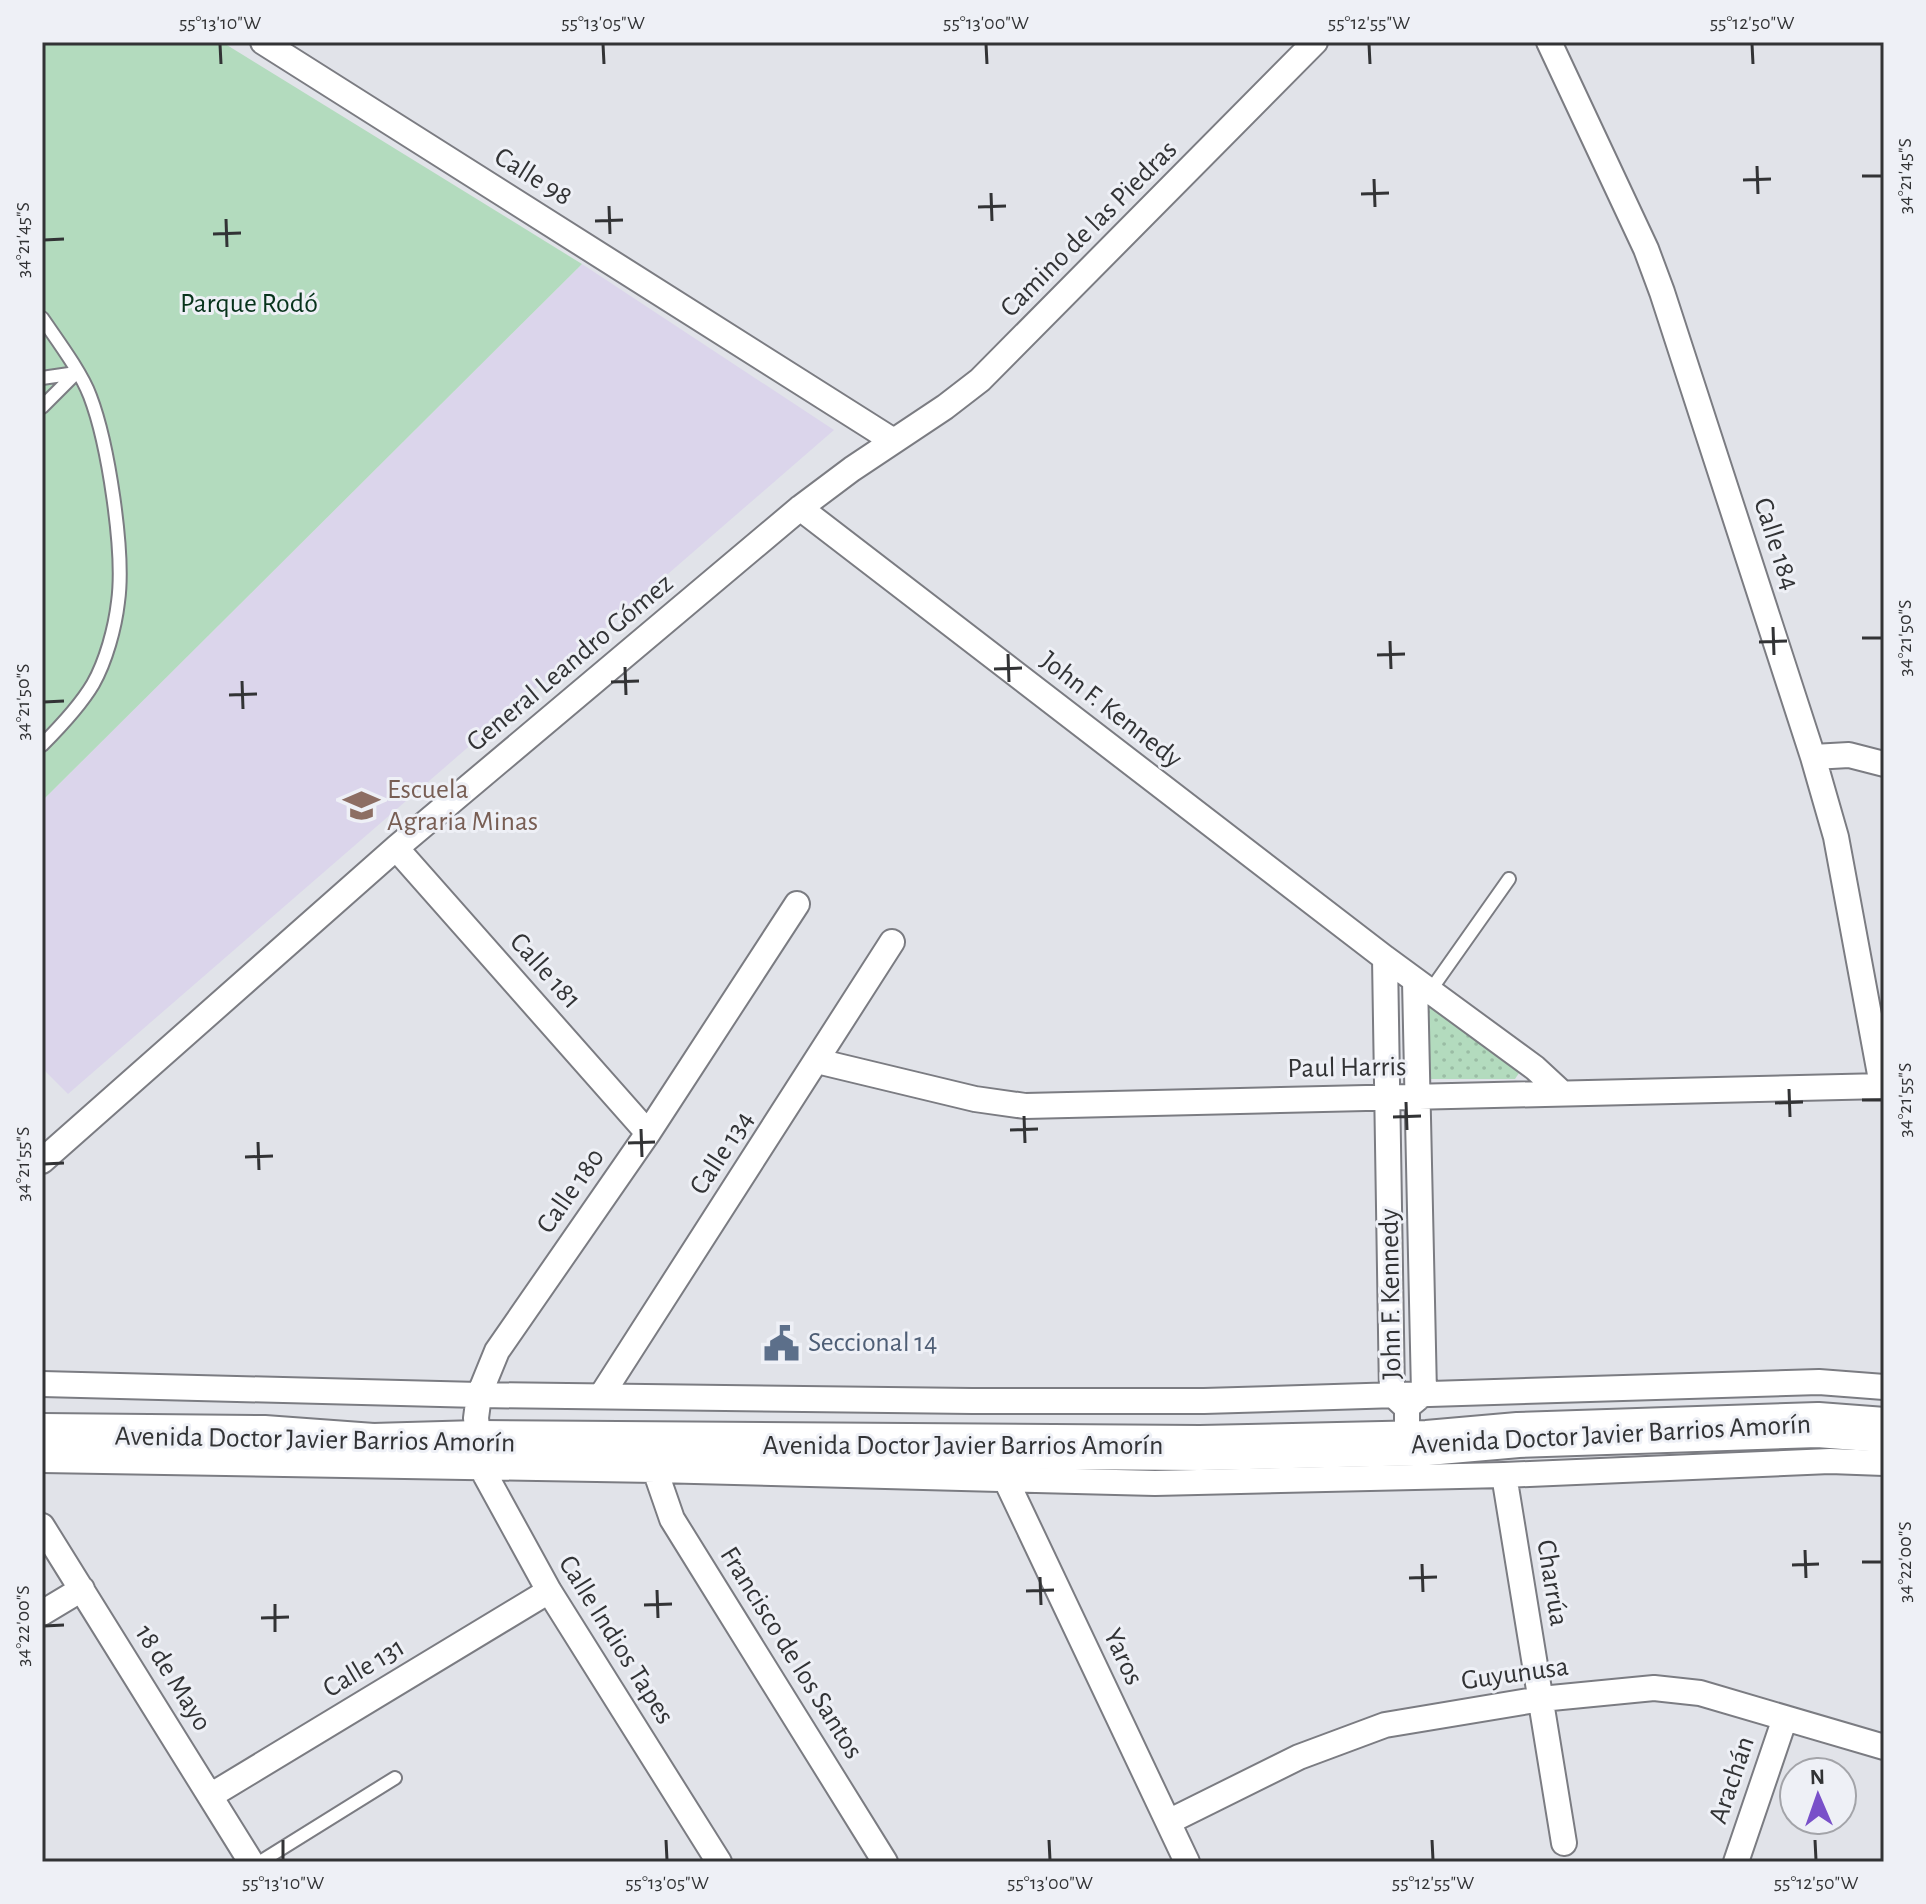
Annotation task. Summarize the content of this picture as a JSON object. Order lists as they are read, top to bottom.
{
  "streets": {
    "highway": ["Avenida Doctor Javier Barrios Amorín"],
    "street": [
      "Calle 98",
      "Camino de las Piedras",
      "Calle 184",
      "General Leandro Gómez",
      "John F. Kennedy",
      "Calle 181",
      "Paul Harris",
      "Calle 134",
      "Calle 180",
      "Charrúa",
      "Calle Indios Tapes",
      "Francisco de los Santos",
      "Yaros",
      "Calle 131",
      "Guyunusa",
      "18 de Mayo",
      "Arachán"
    ]
  },
  "crossings": [
    ["Calle 98", "Camino de las Piedras"],
    ["Calle 98", "General Leandro Gómez"],
    ["Camino de las Piedras", "General Leandro Gómez"],
    ["Calle 184", "Paul Harris"],
    ["General Leandro Gómez", "John F. Kennedy"],
    ["General Leandro Gómez", "Calle 181"],
    ["John F. Kennedy", "Paul Harris"],
    ["John F. Kennedy", "Avenida Doctor Javier Barrios Amorín"],
    ["Calle 181", "Calle 180"],
    ["Paul Harris", "Calle 134"],
    ["Calle 134", "Avenida Doctor Javier Barrios Amorín"],
    ["Calle 180", "Avenida Doctor Javier Barrios Amorín"],
    ["Calle 180", "Calle Indios Tapes"],
    ["Avenida Doctor Javier Barrios Amorín", "Charrúa"],
    ["Avenida Doctor Javier Barrios Amorín", "Calle Indios Tapes"],
    ["Avenida Doctor Javier Barrios Amorín", "Francisco de los Santos"],
    ["Avenida Doctor Javier Barrios Amorín", "Yaros"],
    ["Charrúa", "Guyunusa"],
    ["Calle Indios Tapes", "Calle 131"],
    ["Yaros", "Guyunusa"],
    ["Calle 131", "18 de Mayo"],
    ["Guyunusa", "Arachán"]
  ],
  "parks": ["Parque Rodó"],
  "places": {
    "school or university": ["Escuela Agraria Minas"],
    "public building": ["Seccional 14"]
  },
  "north": "top",
  "coordinates": [
    "55°13'10\"W",
    "55°13'05\"W",
    "55°13'00\"W",
    "55°12'55\"W",
    "55°12'50\"W",
    "34°21'45\"S",
    "34°21'50\"S",
    "34°21'55\"S",
    "34°22'00\"S"
  ]
}
